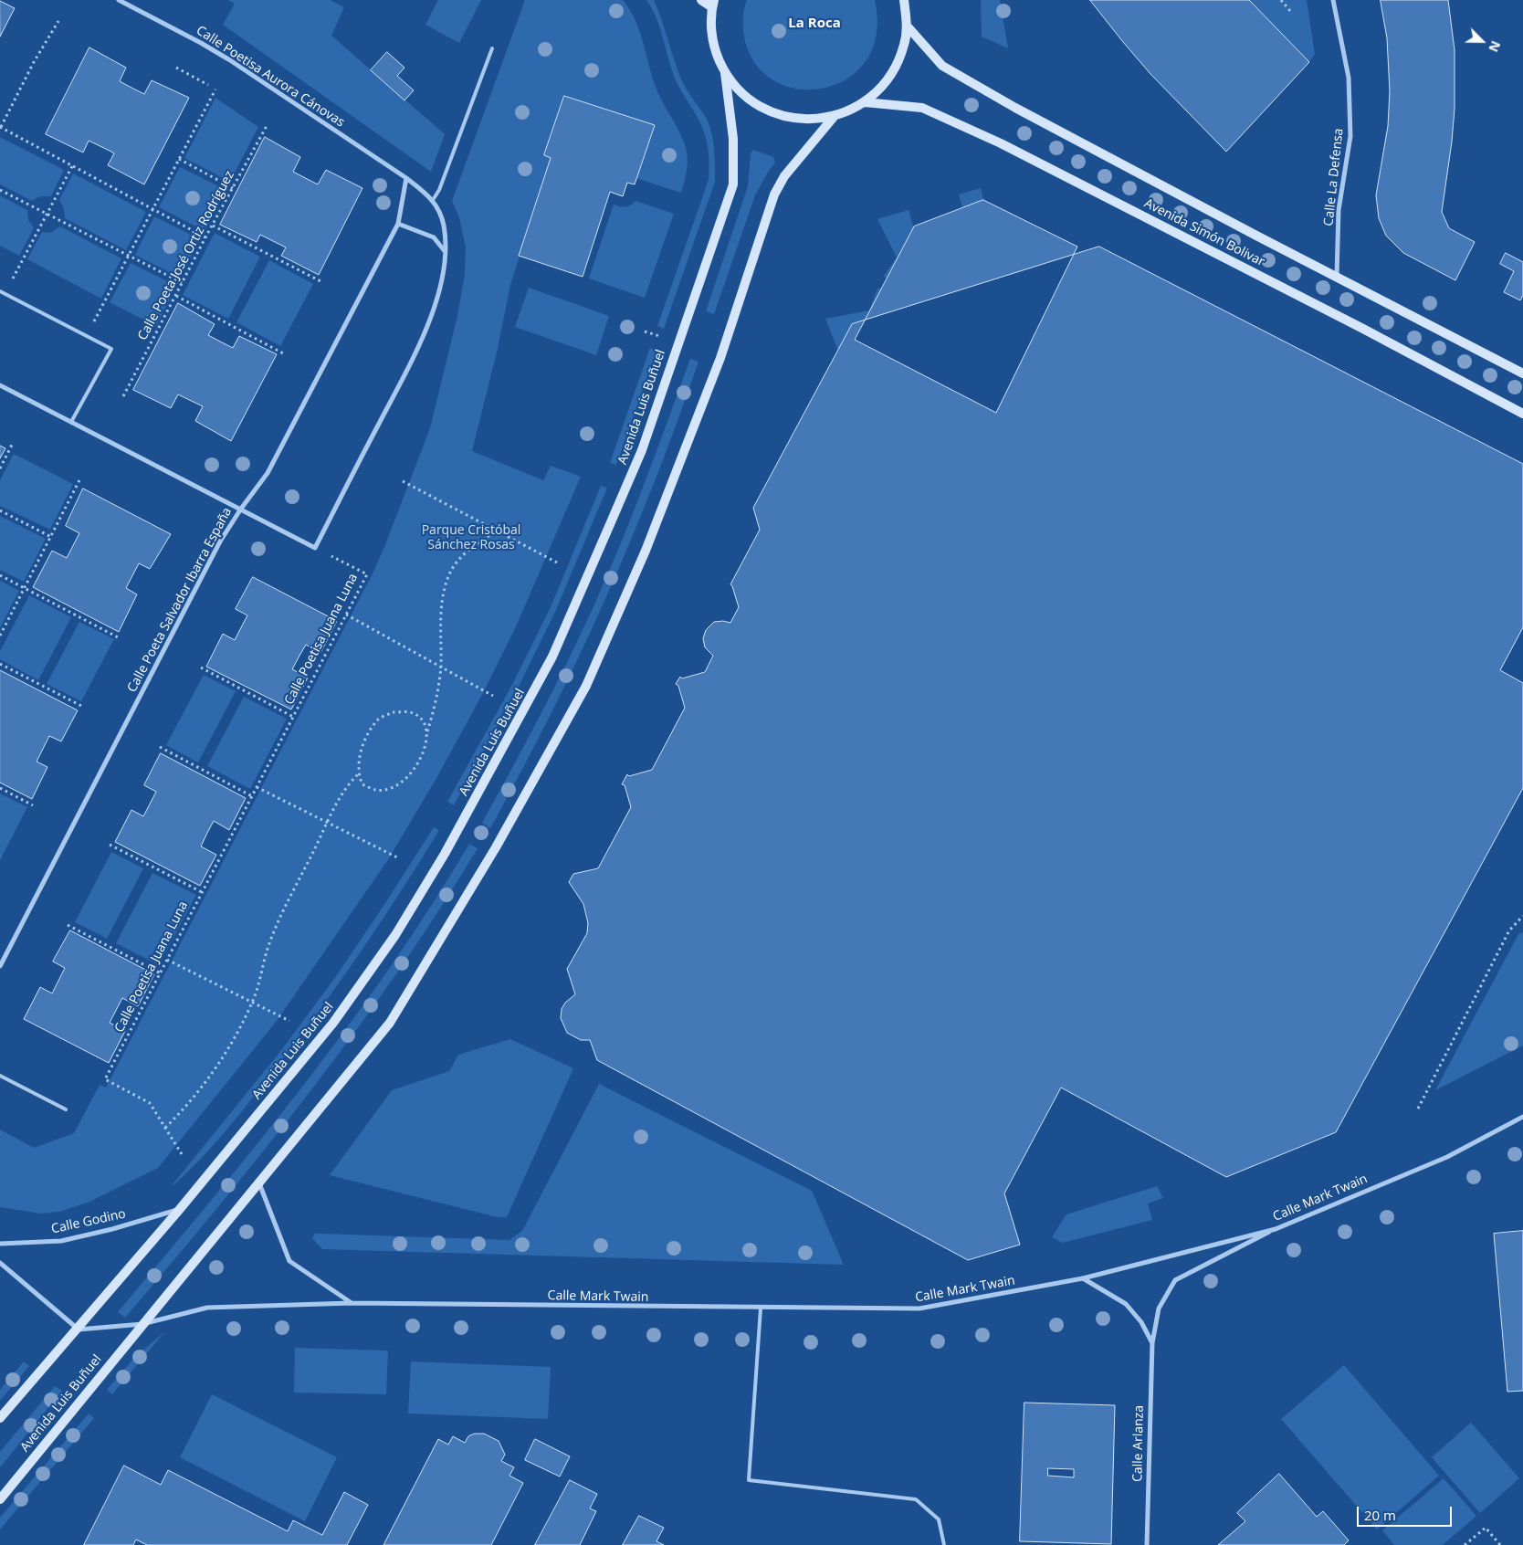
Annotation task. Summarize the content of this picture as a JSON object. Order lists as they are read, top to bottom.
{
  "streets": {
    "main road": ["Avenida Simón Bolivar", "Avenida Luis Buñuel"],
    "street": [
      "Calle Poetisa Aurora Cánovas",
      "Calle La Defensa",
      "Calle Poeta Salvador Ibarra España",
      "Calle Mark Twain",
      "Calle Godino",
      "Calle Arlanza"
    ],
    "path": ["Calle Poeta José Ortiz Rodríguez", "Calle Poetisa Juana Luna"]
  },
  "crossings": [
    ["Calle Poetisa Aurora Cánovas", "Calle Poeta Salvador Ibarra España"],
    ["Calle La Defensa", "Avenida Simón Bolivar"],
    ["Avenida Luis Buñuel", "Calle Mark Twain"],
    ["Avenida Luis Buñuel", "Calle Godino"],
    ["Calle Mark Twain", "Calle Arlanza"]
  ],
  "districts": ["La Roca"],
  "parks": ["Parque Cristóbal Sánchez Rosas"],
  "scale_bar": "20 m",
  "north": "bottom right"
}
